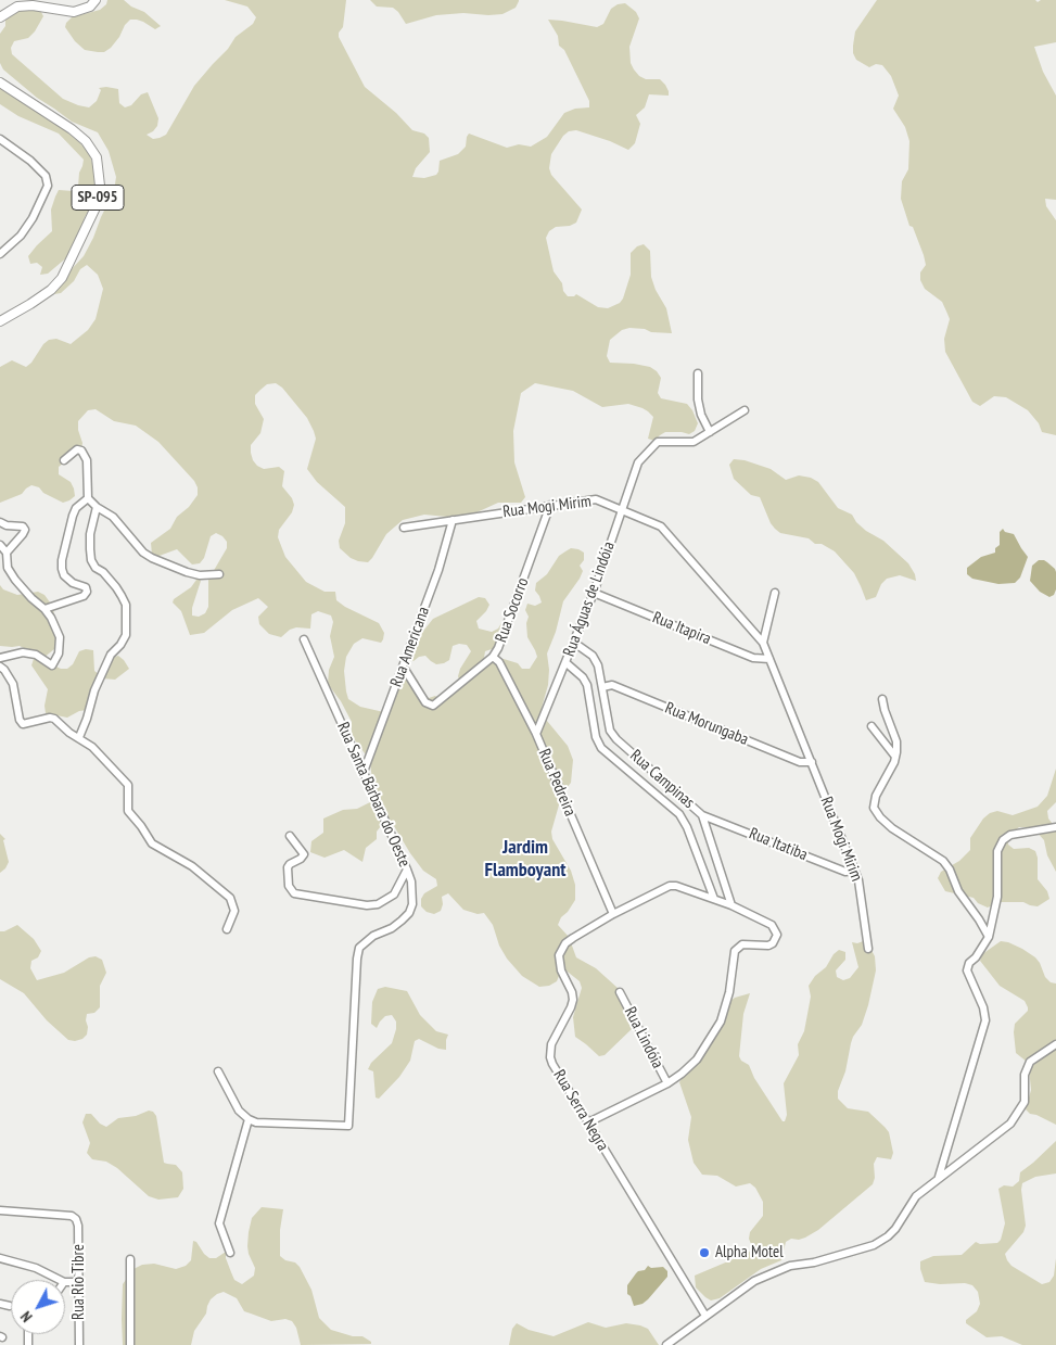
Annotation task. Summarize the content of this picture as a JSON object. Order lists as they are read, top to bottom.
{
  "streets": {
    "main road": ["SP-095"],
    "street": [
      "Rua Mogi Mirim",
      "Rua Águas de Lindóia",
      "Rua Socorro",
      "Rua Itapira",
      "Rua Americana",
      "Rua Morungaba",
      "Rua Campinas",
      "Rua Pedreira",
      "Rua Santa Bárbara do Oeste",
      "Rua Itatiba",
      "Rua Lindóia",
      "Rua Serra Negra",
      "Rua Rio Tibre"
    ]
  },
  "crossings": [
    ["Rua Mogi Mirim", "Rua Águas de Lindóia"],
    ["Rua Mogi Mirim", "Rua Socorro"],
    ["Rua Mogi Mirim", "Rua Itapira"],
    ["Rua Mogi Mirim", "Rua Americana"],
    ["Rua Mogi Mirim", "Rua Morungaba"],
    ["Rua Mogi Mirim", "Rua Itatiba"],
    ["Rua Águas de Lindóia", "Rua Itapira"],
    ["Rua Águas de Lindóia", "Rua Campinas"],
    ["Rua Águas de Lindóia", "Rua Pedreira"],
    ["Rua Socorro", "Rua Americana"],
    ["Rua Socorro", "Rua Pedreira"],
    ["Rua Americana", "Rua Santa Bárbara do Oeste"],
    ["Rua Morungaba", "Rua Campinas"],
    ["Rua Campinas", "Rua Itatiba"],
    ["Rua Campinas", "Rua Serra Negra"],
    ["Rua Pedreira", "Rua Serra Negra"]
  ],
  "districts": ["Jardim Flamboyant"],
  "places": ["Alpha Motel"],
  "north": "bottom left"
}
